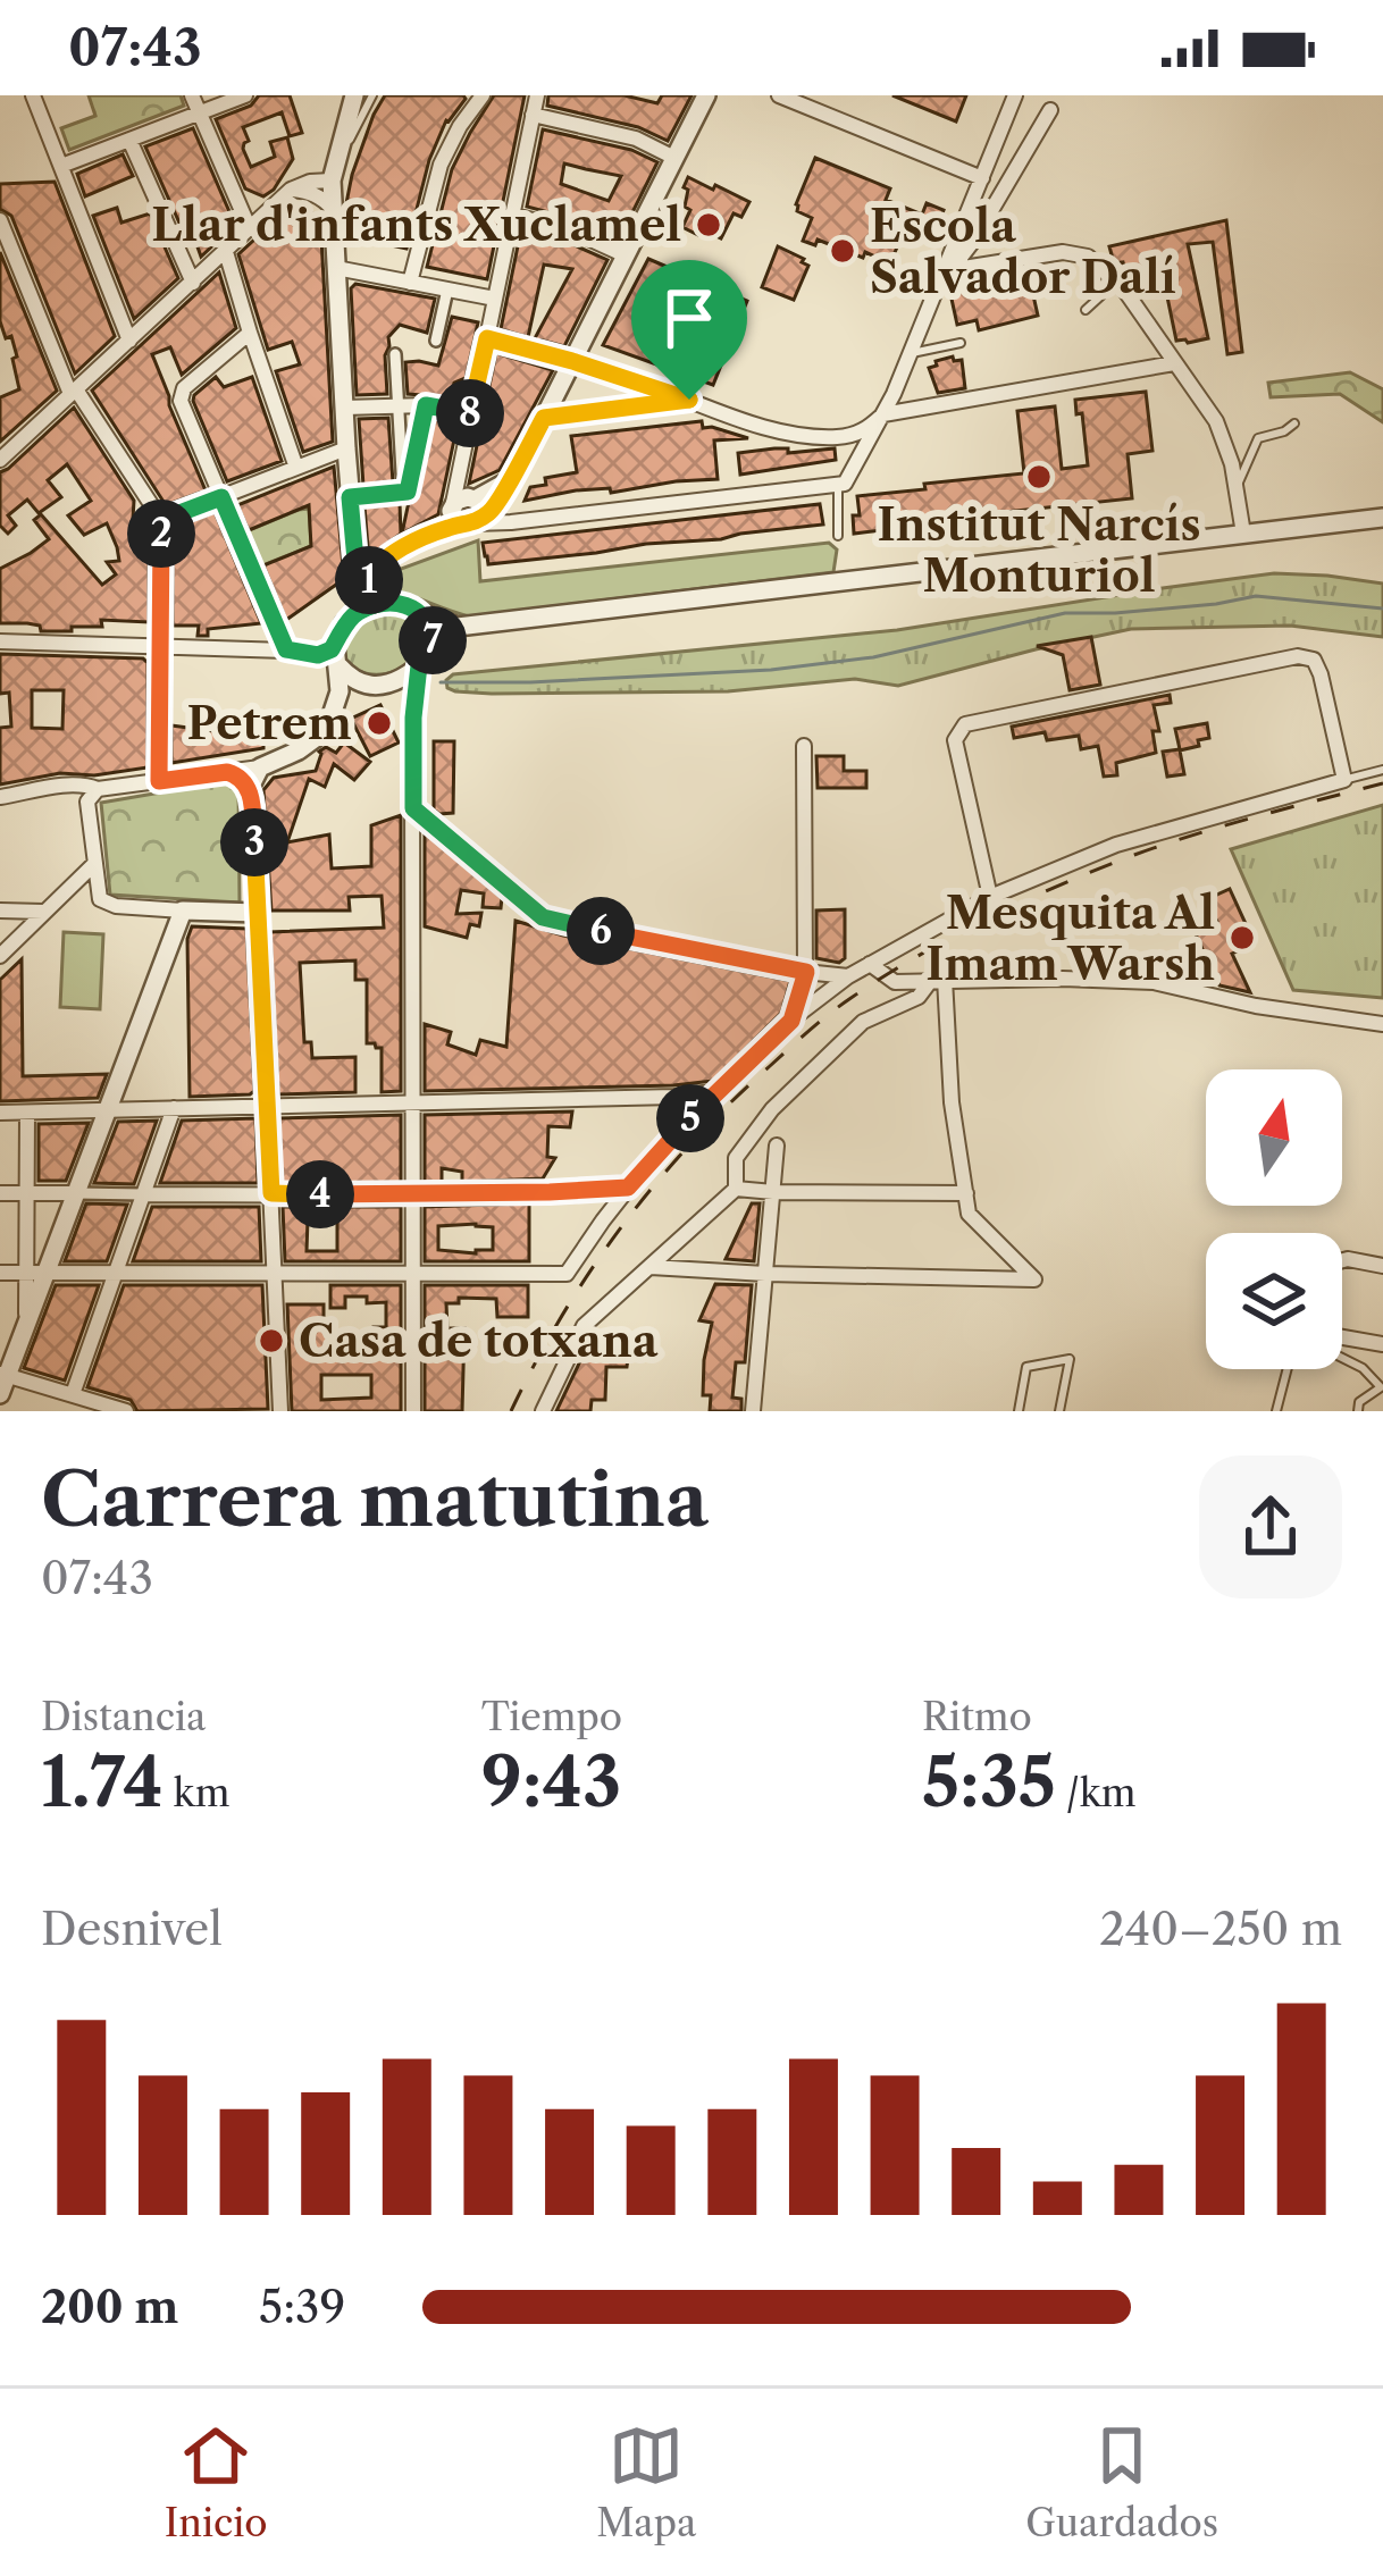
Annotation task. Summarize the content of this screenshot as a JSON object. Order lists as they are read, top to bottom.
{
  "places": [
    "Llar d'infants Xuclamel",
    "Escola Salvador Dalí",
    "Institut Narcís Monturiol",
    "Petrem",
    "Mesquita Al Imam Warsh",
    "Casa de totxana"
  ],
  "north": "top",
  "page": {
    "status": "07:43",
    "pins": [
      "8",
      "2",
      "1",
      "7",
      "3",
      "6",
      "5",
      "4"
    ],
    "heading": ["Carrera matutina", "07:43"],
    "stats": [
      ["Distancia", "1.74 km"],
      ["Tiempo", "9:43"],
      ["Ritmo", "5:35 /km"]
    ],
    "chart": ["Desnivel", "240–250 m"],
    "list": [
      {
        "name": "200 m",
        "note": "5:39"
      }
    ],
    "tabs": ["Inicio", "Mapa", "Guardados"]
  }
}
